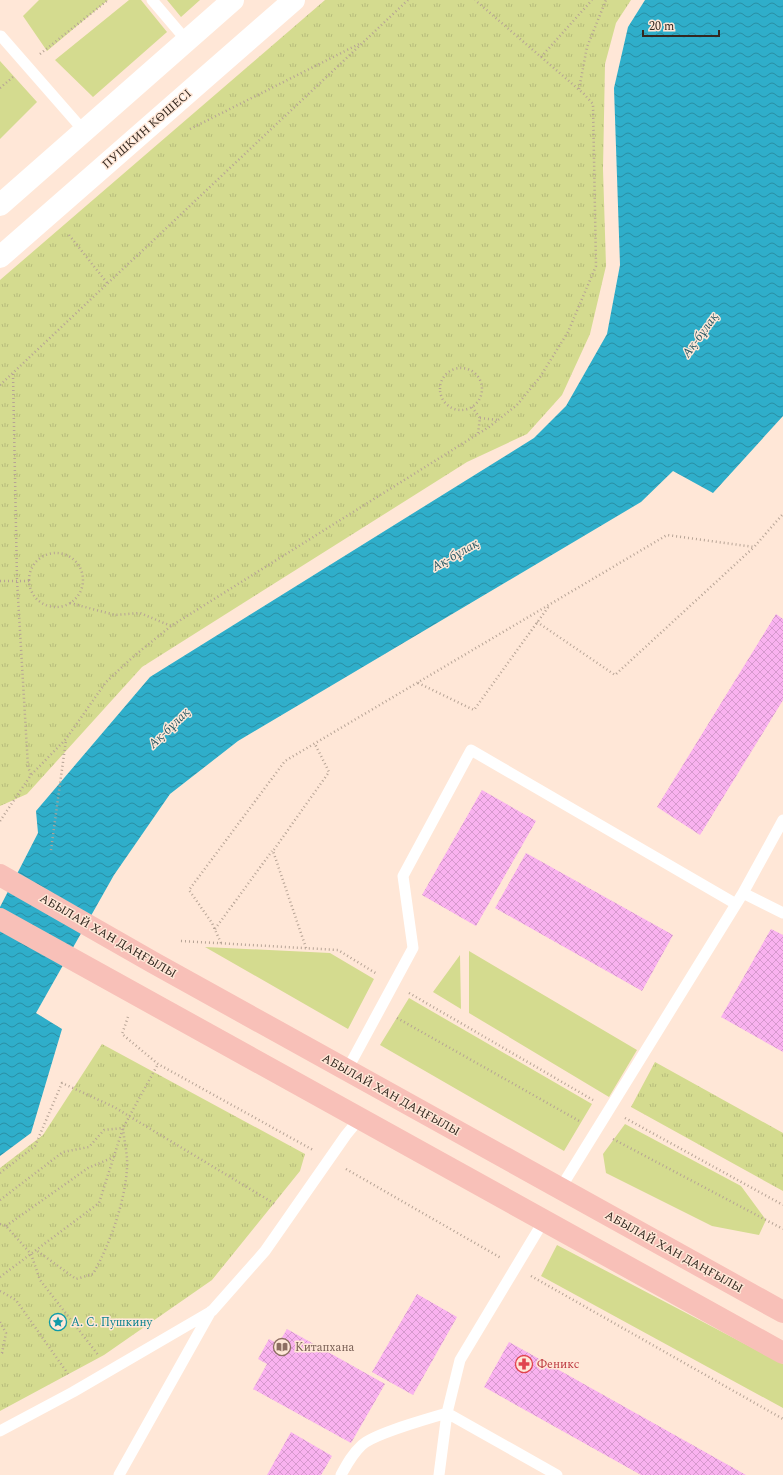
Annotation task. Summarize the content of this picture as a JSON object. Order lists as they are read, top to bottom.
{
  "streets": {
    "main road": ["ПУШКИН КӨШЕСІ", "АБЫЛАЙ ХАН ДАҢҒЫЛЫ"]
  },
  "water": ["Ақ-бұлақ"],
  "places": {
    "place": ["А. С. Пушкину"],
    "library": ["Китапхана"],
    "pharmacy": ["Феникс"]
  },
  "scale_bar": "20 m"
}
